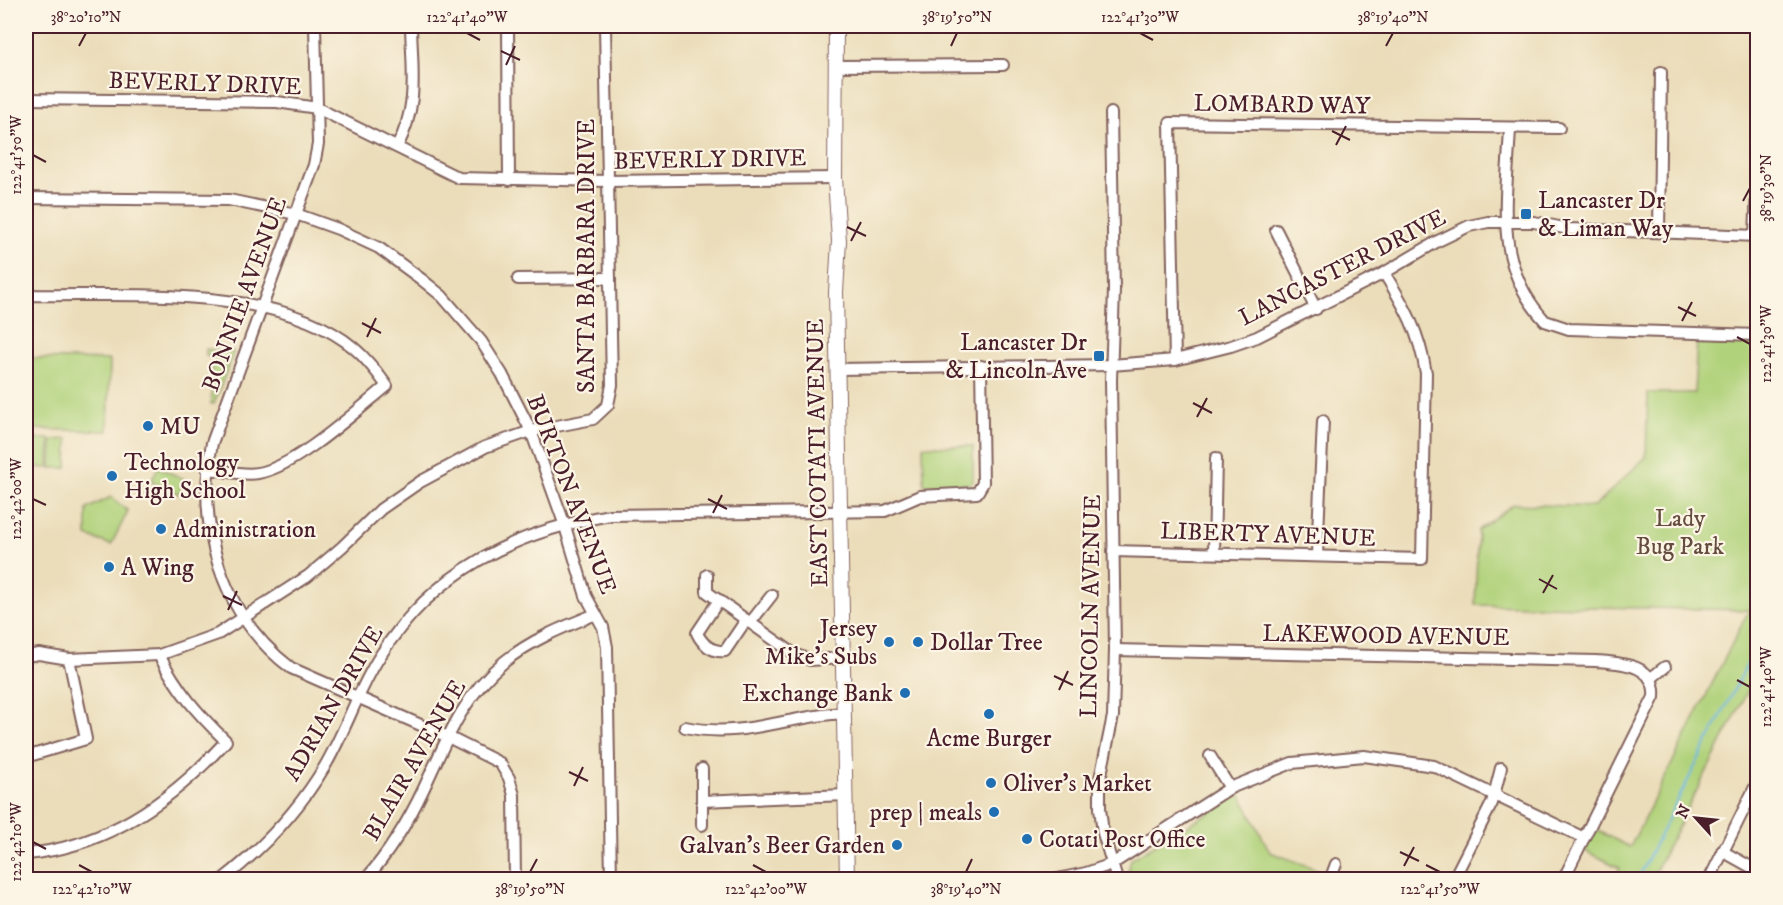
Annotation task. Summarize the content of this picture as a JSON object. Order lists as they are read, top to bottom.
{
  "streets": {
    "main road": ["EAST COTATI AVENUE"],
    "street": [
      "BEVERLY DRIVE",
      "LOMBARD WAY",
      "SANTA BARBARA DRIVE",
      "LANCASTER DRIVE",
      "BONNIE AVENUE",
      "BURTON AVENUE",
      "LIBERTY AVENUE",
      "LINCOLN AVENUE",
      "LAKEWOOD AVENUE",
      "ADRIAN DRIVE",
      "BLAIR AVENUE"
    ]
  },
  "crossings": [
    ["BEVERLY DRIVE", "SANTA BARBARA DRIVE"],
    ["BEVERLY DRIVE", "BONNIE AVENUE"],
    ["BEVERLY DRIVE", "EAST COTATI AVENUE"],
    ["LOMBARD WAY", "LANCASTER DRIVE"],
    ["SANTA BARBARA DRIVE", "BONNIE AVENUE"],
    ["SANTA BARBARA DRIVE", "BURTON AVENUE"],
    ["LANCASTER DRIVE", "EAST COTATI AVENUE"],
    ["LANCASTER DRIVE", "LIBERTY AVENUE"],
    ["LANCASTER DRIVE", "LINCOLN AVENUE"],
    ["LANCASTER DRIVE", "ADRIAN DRIVE"],
    ["BONNIE AVENUE", "BURTON AVENUE"],
    ["BONNIE AVENUE", "ADRIAN DRIVE"],
    ["BONNIE AVENUE", "BLAIR AVENUE"],
    ["EAST COTATI AVENUE", "ADRIAN DRIVE"],
    ["BURTON AVENUE", "ADRIAN DRIVE"],
    ["BURTON AVENUE", "BLAIR AVENUE"],
    ["LIBERTY AVENUE", "LINCOLN AVENUE"],
    ["LINCOLN AVENUE", "LAKEWOOD AVENUE"]
  ],
  "parks": ["Lady Bug Park"],
  "places": {
    "transit": ["Lancaster Dr & Liman Way", "Lancaster Dr & Lincoln Ave"],
    "other": [
      "MU",
      "Technology High School",
      "Administration",
      "A Wing",
      "Jersey Mike's Subs",
      "Dollar Tree",
      "Exchange Bank",
      "Acme Burger",
      "Oliver's Market",
      "prep | meals",
      "Cotati Post Office",
      "Galvan's Beer Garden"
    ]
  },
  "north": "top left",
  "coordinates": [
    "38°20'10\"N",
    "122°41'40\"W",
    "38°19'50\"N",
    "122°41'30\"W",
    "38°19'40\"N",
    "122°41'50\"W",
    "38°19'30\"N",
    "122°42'00\"W",
    "122°42'10\"W"
  ]
}
